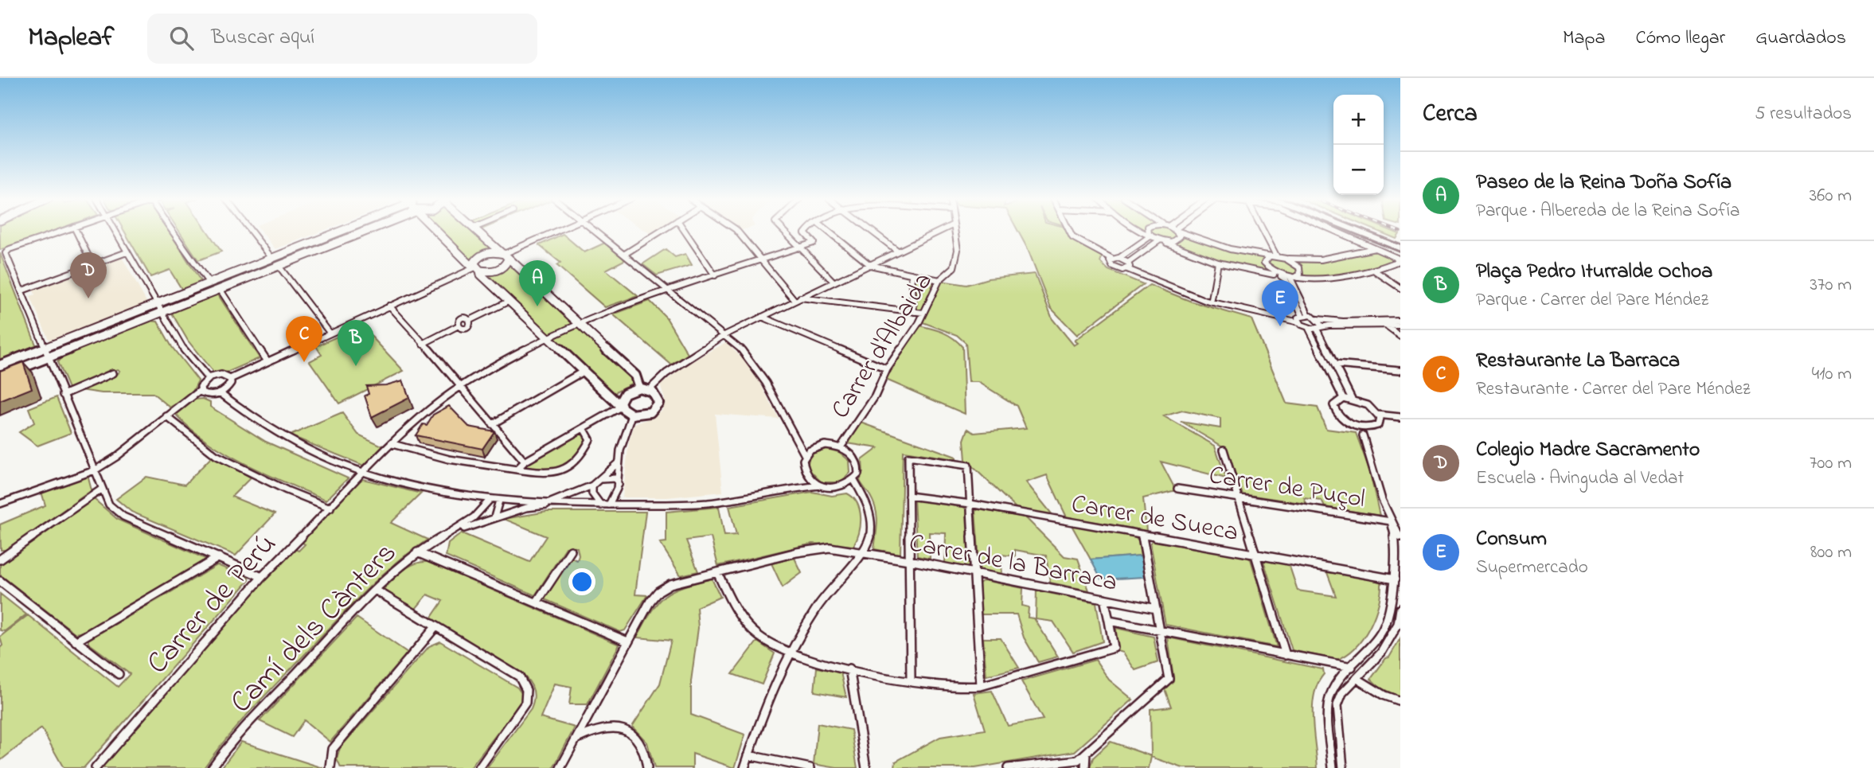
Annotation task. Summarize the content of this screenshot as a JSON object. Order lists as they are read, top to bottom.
{
  "streets": {
    "street": [
      "Carrer d'Albaida",
      "Carrer de Puçol",
      "Carrer de Sueca",
      "Carrer de la Barraca",
      "Carrer de Perú",
      "Camí dels Cànters"
    ]
  },
  "page": {
    "header": "Mapleaf",
    "search": "Buscar aquí",
    "nav": ["Mapa", "Cómo llegar", "Guardados"],
    "heading": ["Cerca", "5 resultados"],
    "map_buttons": ["+", "−"],
    "list": [
      {
        "mark": "A",
        "name": "Paseo de la Reina Doña Sofía",
        "note": "Parque · Albereda de la Reina Sofía",
        "value": "360 m"
      },
      {
        "mark": "B",
        "name": "Plaça Pedro Iturralde Ochoa",
        "note": "Parque · Carrer del Pare Méndez",
        "value": "370 m"
      },
      {
        "mark": "C",
        "name": "Restaurante La Barraca",
        "note": "Restaurante · Carrer del Pare Méndez",
        "value": "410 m"
      },
      {
        "mark": "D",
        "name": "Colegio Madre Sacramento",
        "note": "Escuela · Avinguda al Vedat",
        "value": "700 m"
      },
      {
        "mark": "E",
        "name": "Consum",
        "note": "Supermercado",
        "value": "800 m"
      }
    ],
    "pins": [
      "D",
      "A",
      "E",
      "C",
      "B"
    ]
  }
}
